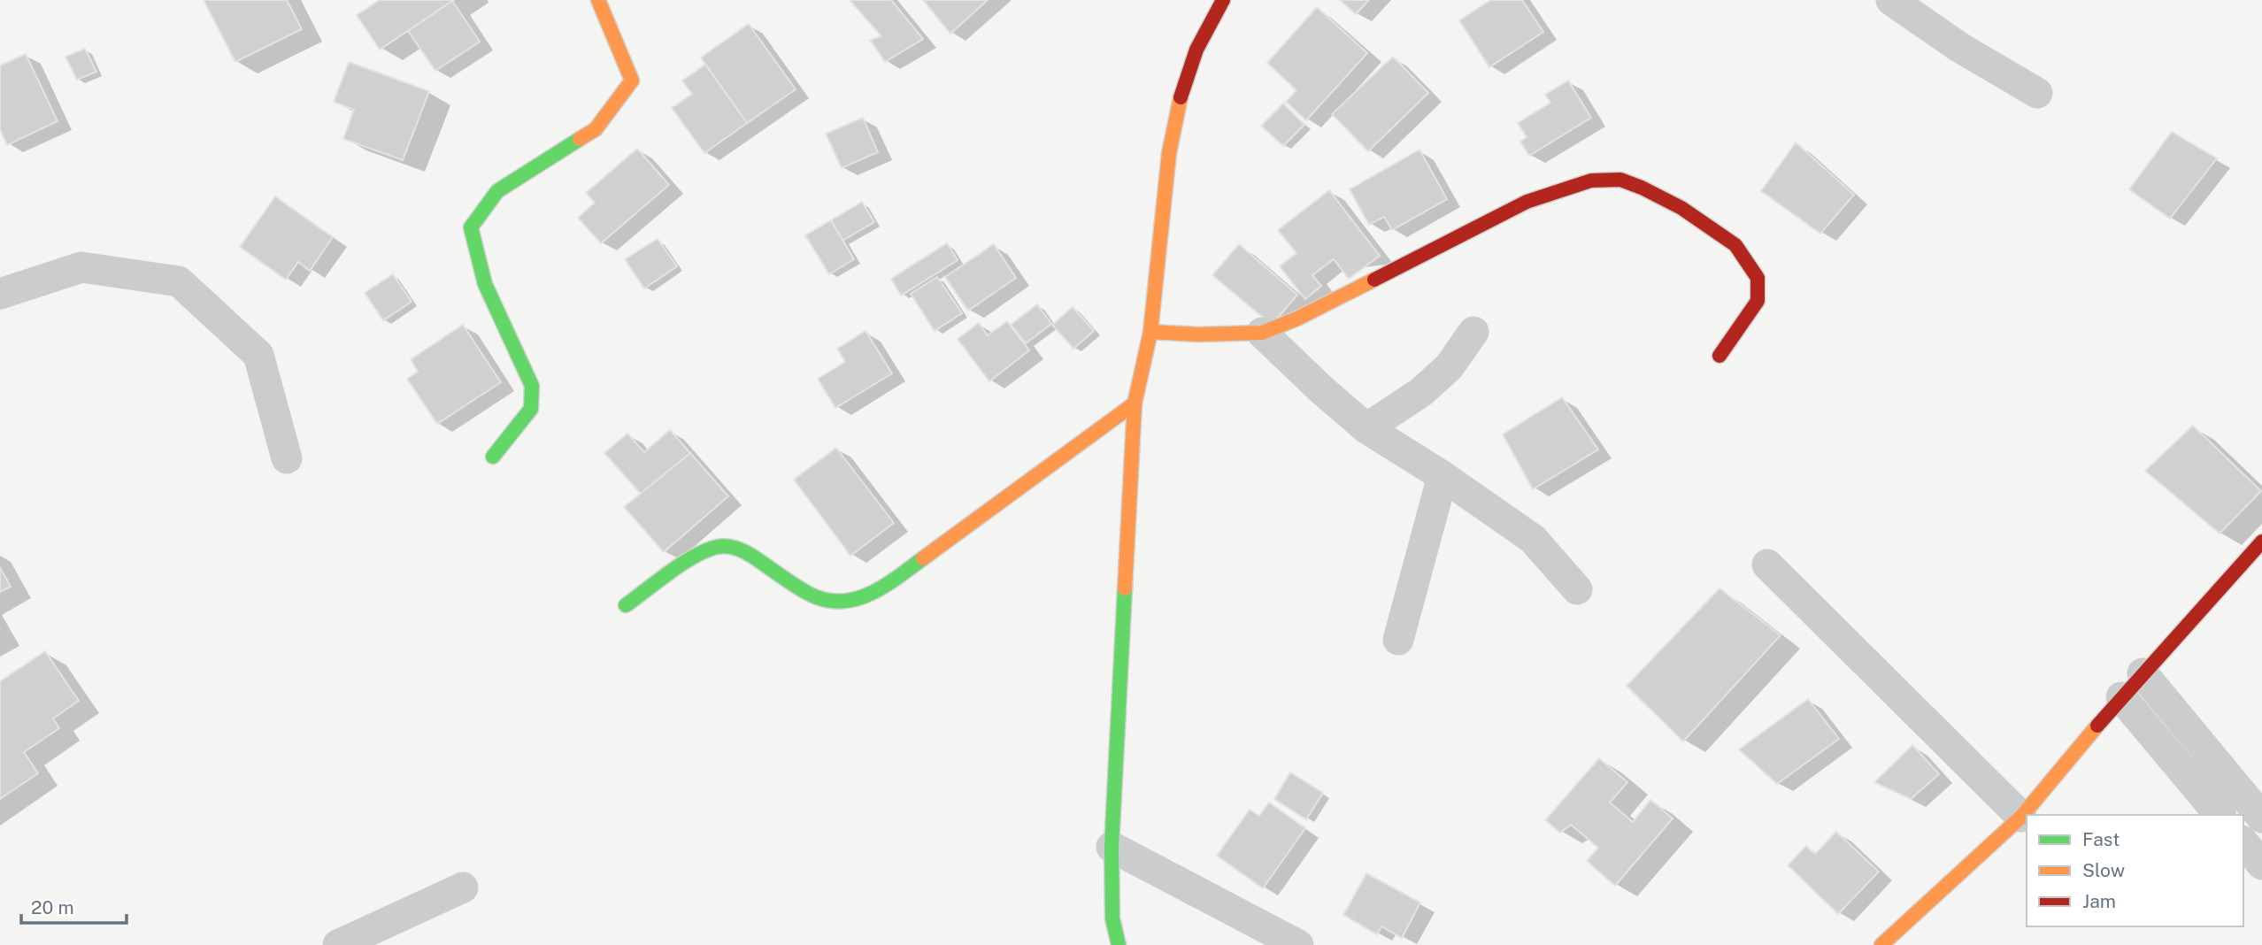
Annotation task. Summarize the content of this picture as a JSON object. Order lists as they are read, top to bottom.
{
  "legend": ["Fast", "Slow", "Jam"],
  "scale_bar": "20 m"
}
